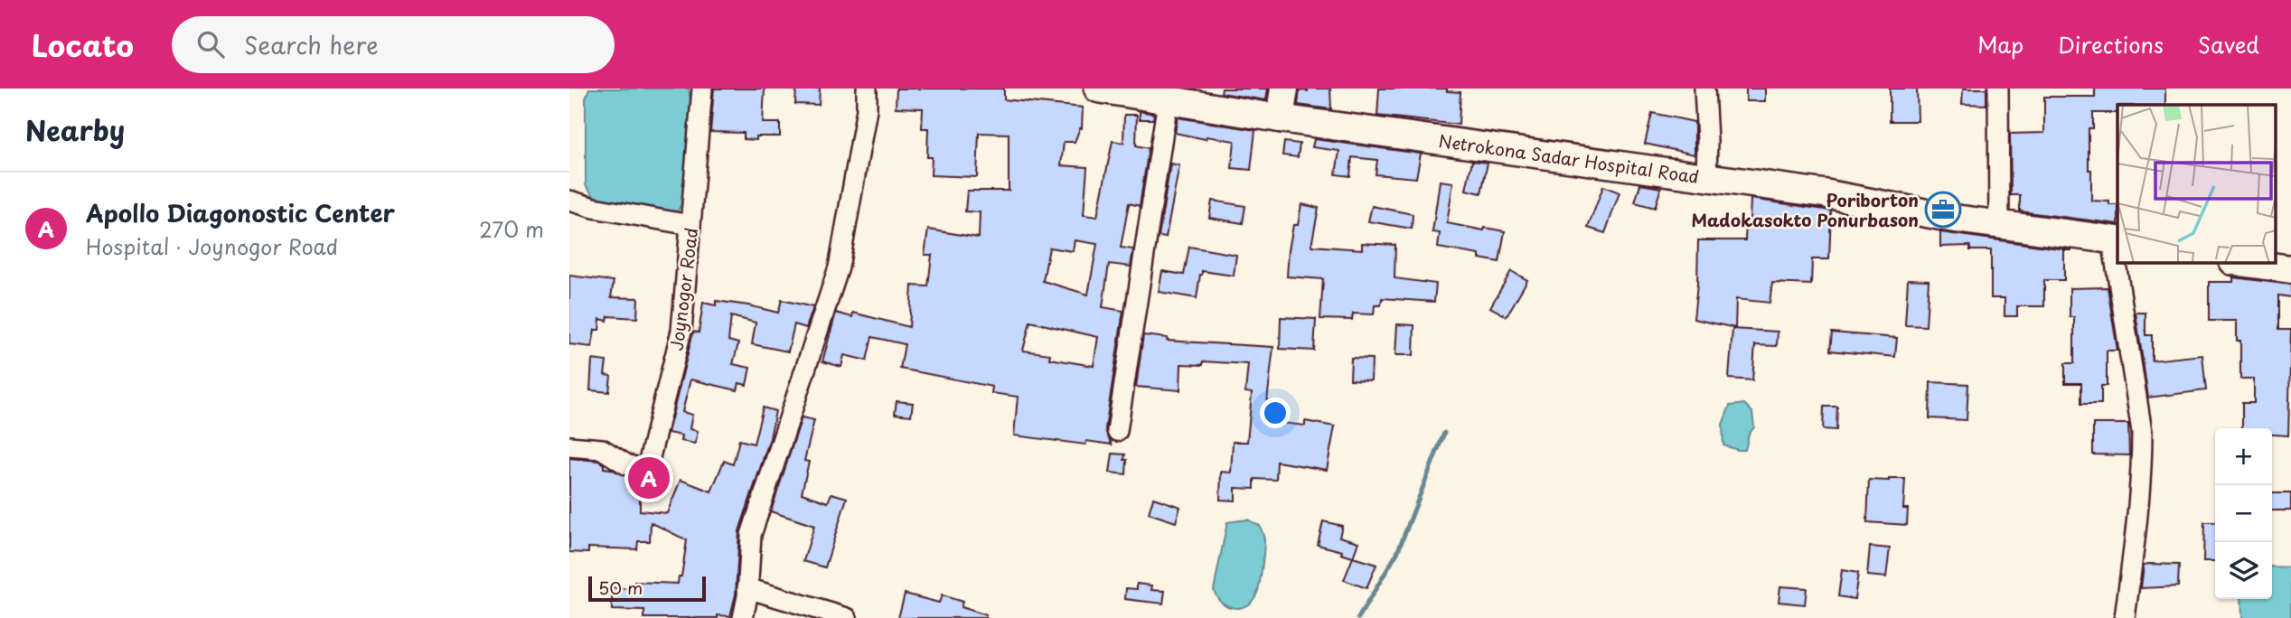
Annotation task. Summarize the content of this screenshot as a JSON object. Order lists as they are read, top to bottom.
{
  "streets": {
    "street": ["Netrokona Sadar Hospital Road", "Joynogor Road"]
  },
  "places": {
    "office": ["Poriborton Madokasokto Ponurbason"]
  },
  "scale_bar": "50 m",
  "page": {
    "header": "Locato",
    "search": "Search here",
    "nav": ["Map", "Directions", "Saved"],
    "heading": "Nearby",
    "list": [
      {
        "mark": "A",
        "name": "Apollo Diagonostic Center",
        "note": "Hospital · Joynogor Road",
        "value": "270 m"
      }
    ],
    "map_buttons": ["+", "−"],
    "pins": "A",
    "scale": "50 m"
  }
}
